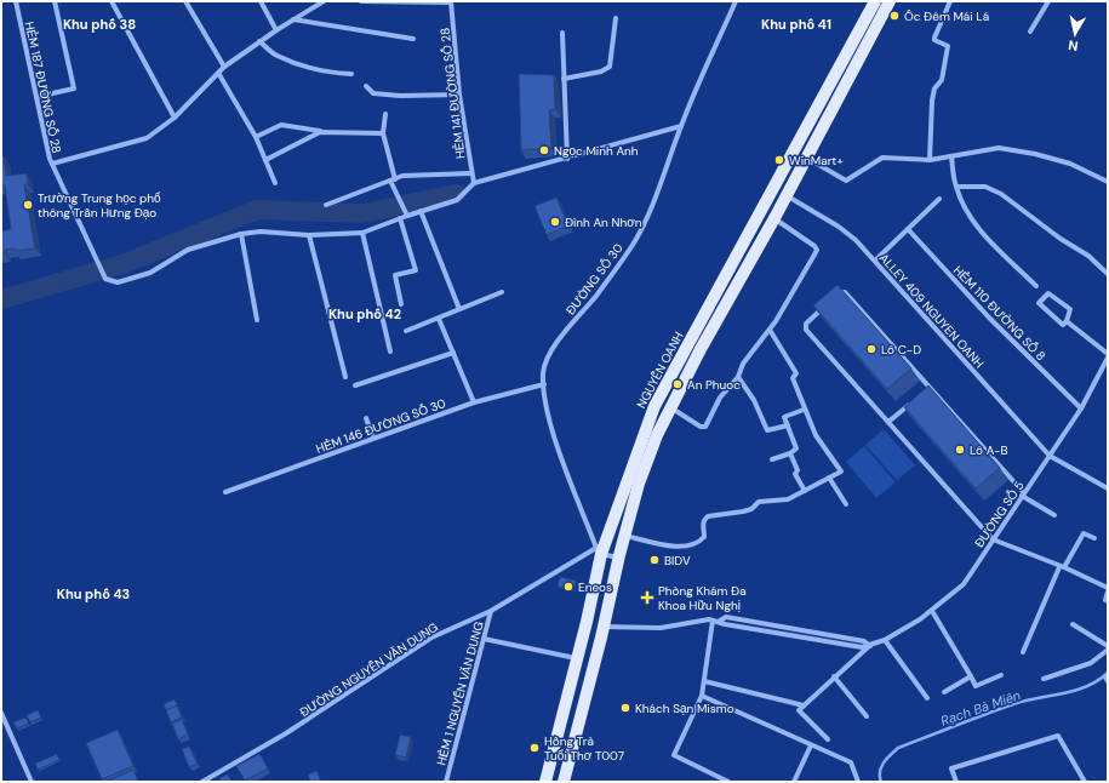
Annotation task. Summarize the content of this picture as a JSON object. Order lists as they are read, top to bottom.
{
  "streets": {
    "main road": ["NGUYỄN OANH"],
    "street": [
      "HẺM 187 ĐƯỜNG SỐ 28",
      "HẺM 141 ĐƯỜNG SỐ 28",
      "ĐƯỜNG SỐ 30",
      "ALLEY 409 NGUYEN OANH",
      "HẺM 110 ĐƯỜNG SỐ 8",
      "HẺM 146 ĐƯỜNG SỐ 30",
      "ĐƯỜNG SỐ 5",
      "ĐƯỜNG NGUYỄN VĂN DUNG",
      "HẺM 1 NGUYỄN VĂN DUNG"
    ]
  },
  "crossings": [
    ["ĐƯỜNG SỐ 30", "NGUYỄN OANH"],
    ["ĐƯỜNG SỐ 30", "HẺM 146 ĐƯỜNG SỐ 30"],
    ["ĐƯỜNG SỐ 30", "ĐƯỜNG NGUYỄN VĂN DUNG"],
    ["ALLEY 409 NGUYEN OANH", "ĐƯỜNG SỐ 5"],
    ["HẺM 110 ĐƯỜNG SỐ 8", "ĐƯỜNG SỐ 5"],
    ["NGUYỄN OANH", "ĐƯỜNG NGUYỄN VĂN DUNG"],
    ["ĐƯỜNG NGUYỄN VĂN DUNG", "HẺM 1 NGUYỄN VĂN DUNG"]
  ],
  "districts": [
    "Khu phố 38",
    "Khu phố 41",
    "Khu phố 42",
    "Khu phố 43"
  ],
  "water": ["Rạch Bà Miên"],
  "places": {
    "other": [
      "Ốc Đêm Mái Lá",
      "Ngọc Minh Anh",
      "WinMart+",
      "Trường Trung học phổ thông Trần Hưng Đạo",
      "Đình An Nhơn",
      "Lô C-D",
      "An Phuoc",
      "Lô A-B",
      "BIDV",
      "Eneos",
      "Khách Sạn Mismo",
      "Hồng Trà Tuổi Thơ T007"
    ],
    "health": ["Phòng Khám Đa Khoa Hữu Nghị"]
  },
  "north": "bottom"
}
